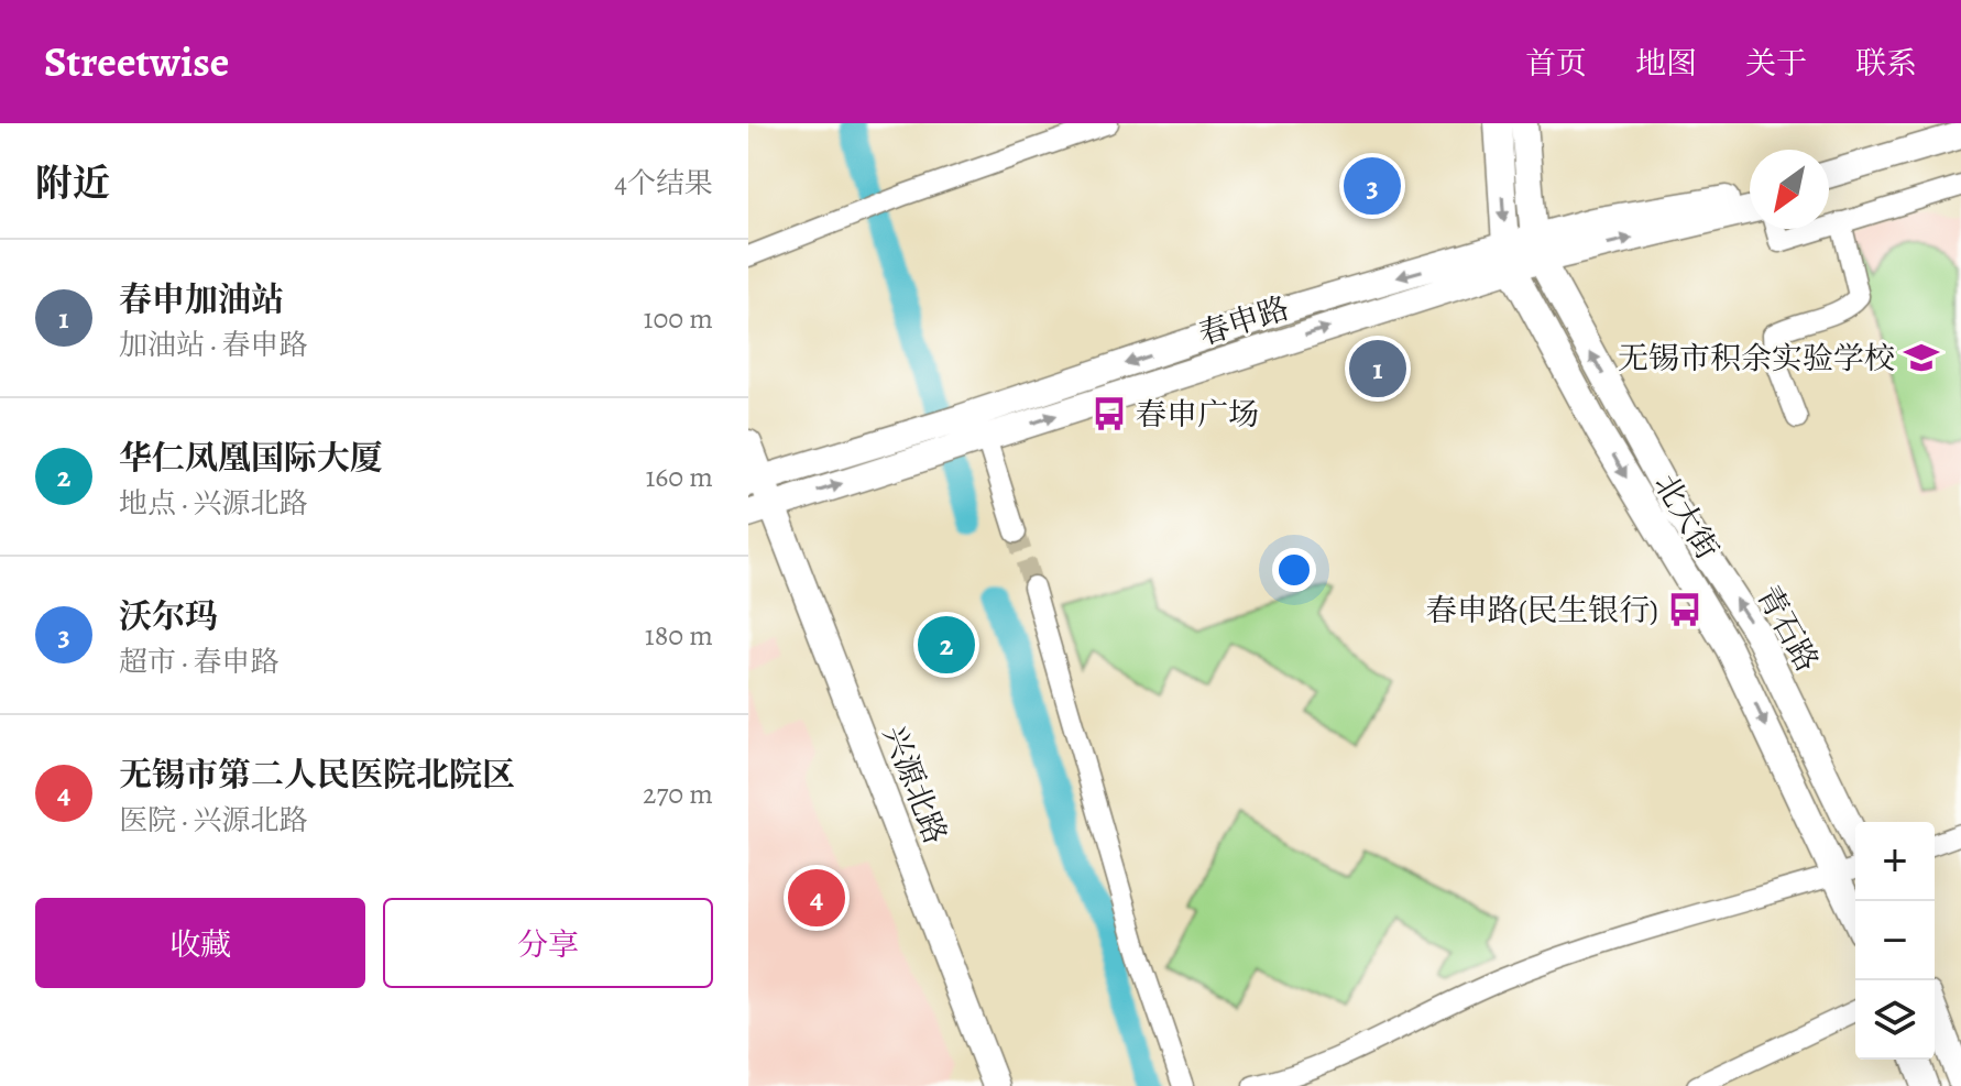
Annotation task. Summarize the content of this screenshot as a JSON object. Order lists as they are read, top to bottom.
{
  "streets": {
    "main road": [
      "春申路",
      "北大街",
      "青石路",
      "兴源北路"
    ]
  },
  "crossings": [
    ["春申路", "北大街"],
    ["春申路", "青石路"],
    ["春申路", "兴源北路"]
  ],
  "one_way": ["北大街", "青石路"],
  "places": {
    "school or university": ["无锡市积余实验学校"],
    "bus stop": ["春申广场", "春申路(民生银行)"]
  },
  "north": "bottom left",
  "page": {
    "header": "Streetwise",
    "nav": [
      "首页",
      "地图",
      "关于",
      "联系"
    ],
    "heading": ["附近", "4个结果"],
    "pins": [
      "3",
      "1",
      "2",
      "4"
    ],
    "list": [
      {
        "mark": "1",
        "name": "春申加油站",
        "note": "加油站 · 春申路",
        "value": "100 m"
      },
      {
        "mark": "2",
        "name": "华仁凤凰国际大厦",
        "note": "地点 · 兴源北路",
        "value": "160 m"
      },
      {
        "mark": "3",
        "name": "沃尔玛",
        "note": "超市 · 春申路",
        "value": "180 m"
      },
      {
        "mark": "4",
        "name": "无锡市第二人民医院北院区",
        "note": "医院 · 兴源北路",
        "value": "270 m"
      }
    ],
    "map_buttons": ["+", "−"],
    "buttons": ["收藏", "分享"]
  }
}
